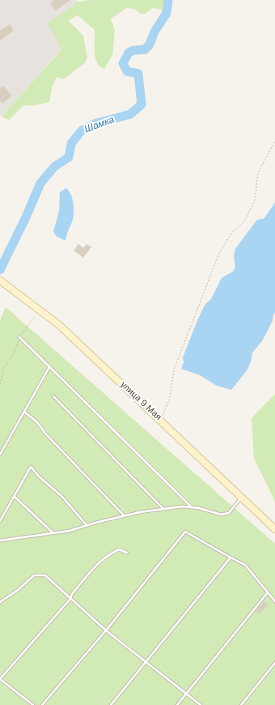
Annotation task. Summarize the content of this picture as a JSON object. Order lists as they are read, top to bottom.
{
  "streets": {
    "main road": ["улица 9 Мая"]
  },
  "water": ["Шамка"]
}
